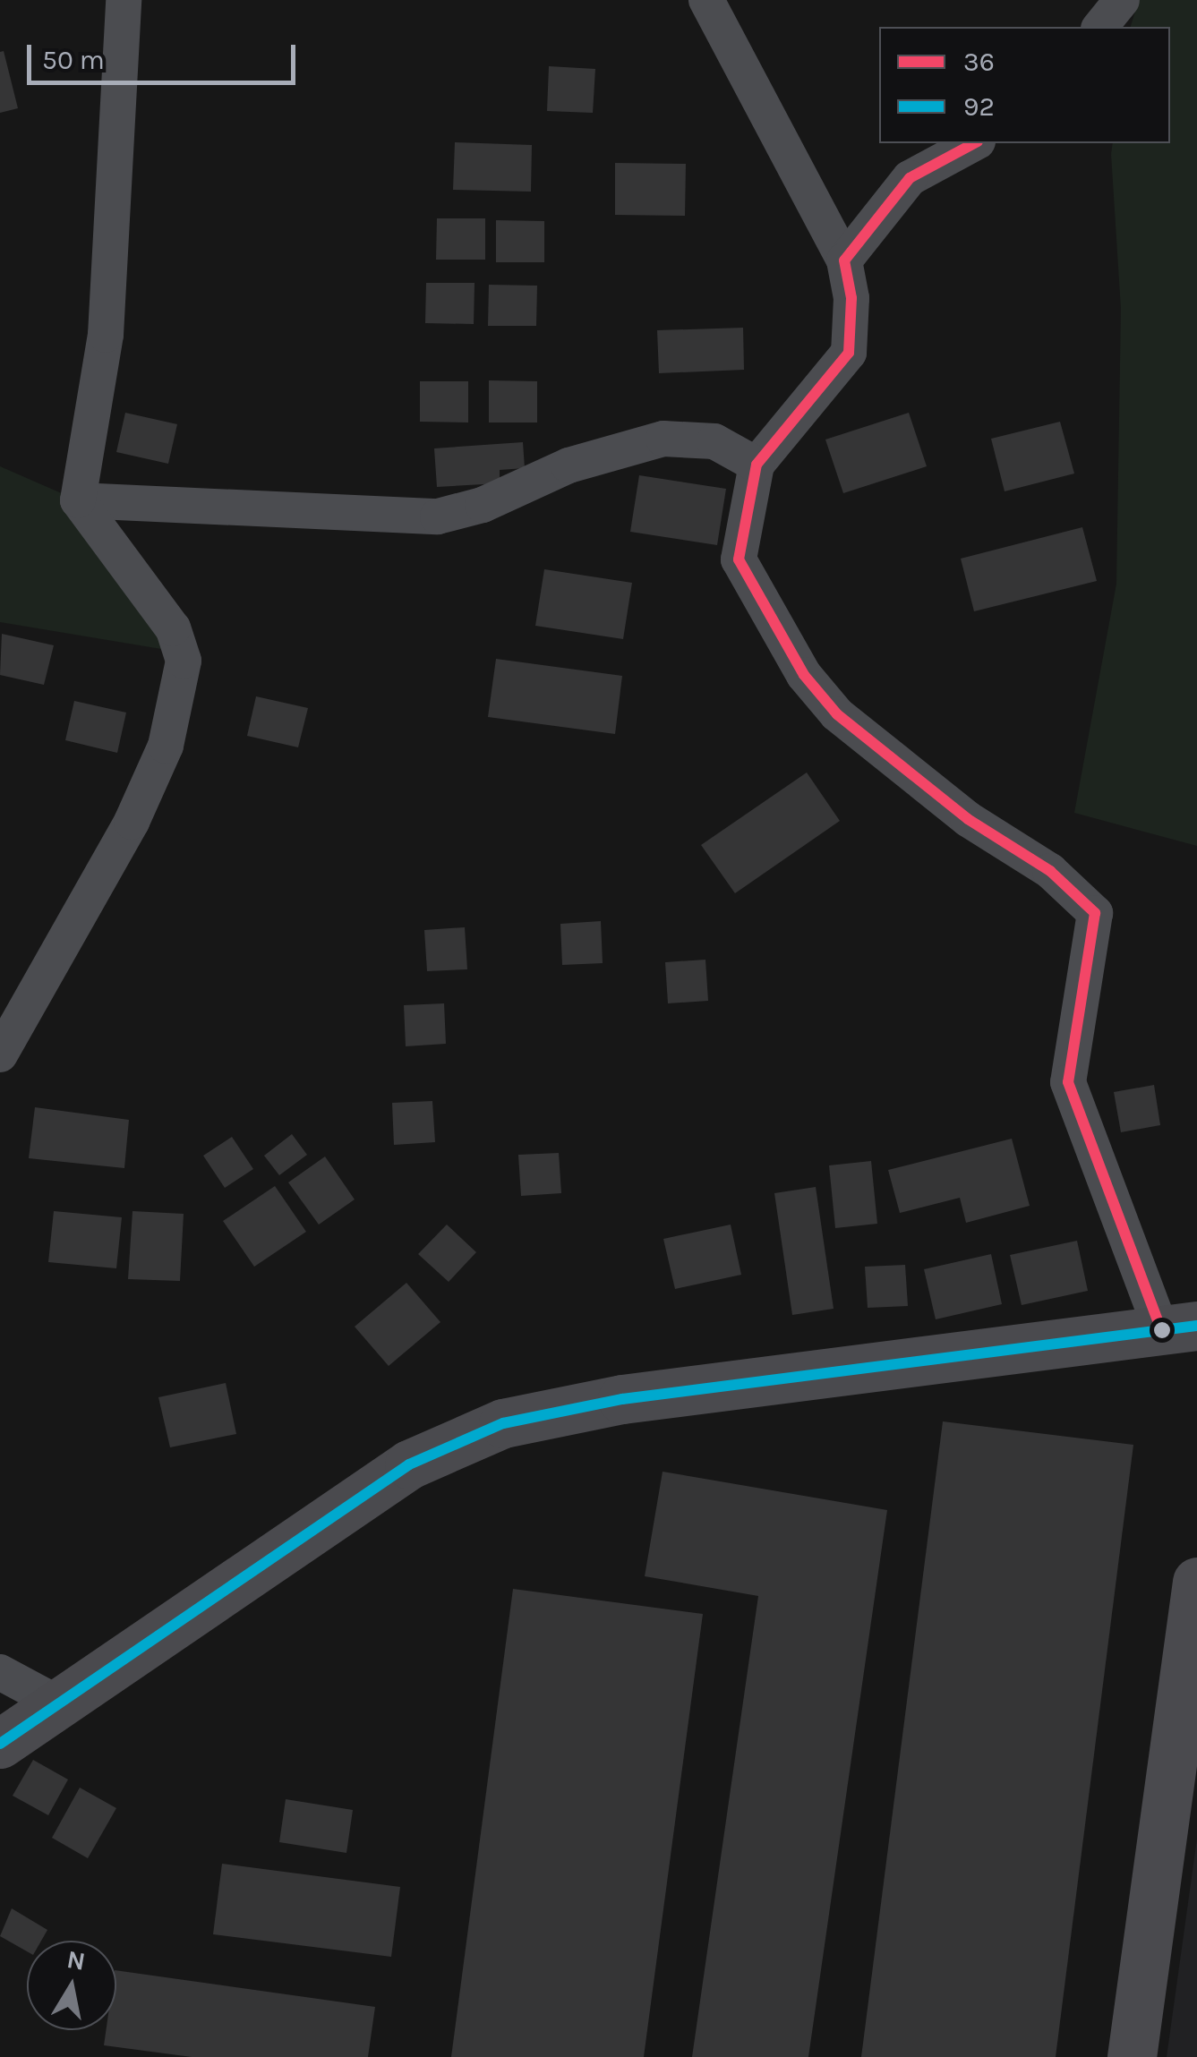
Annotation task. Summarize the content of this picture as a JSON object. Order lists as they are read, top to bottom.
{
  "lines": ["transit line 36", "transit line 92"],
  "legend": ["36", "92"],
  "scale_bar": "50 m",
  "north": "top"
}
